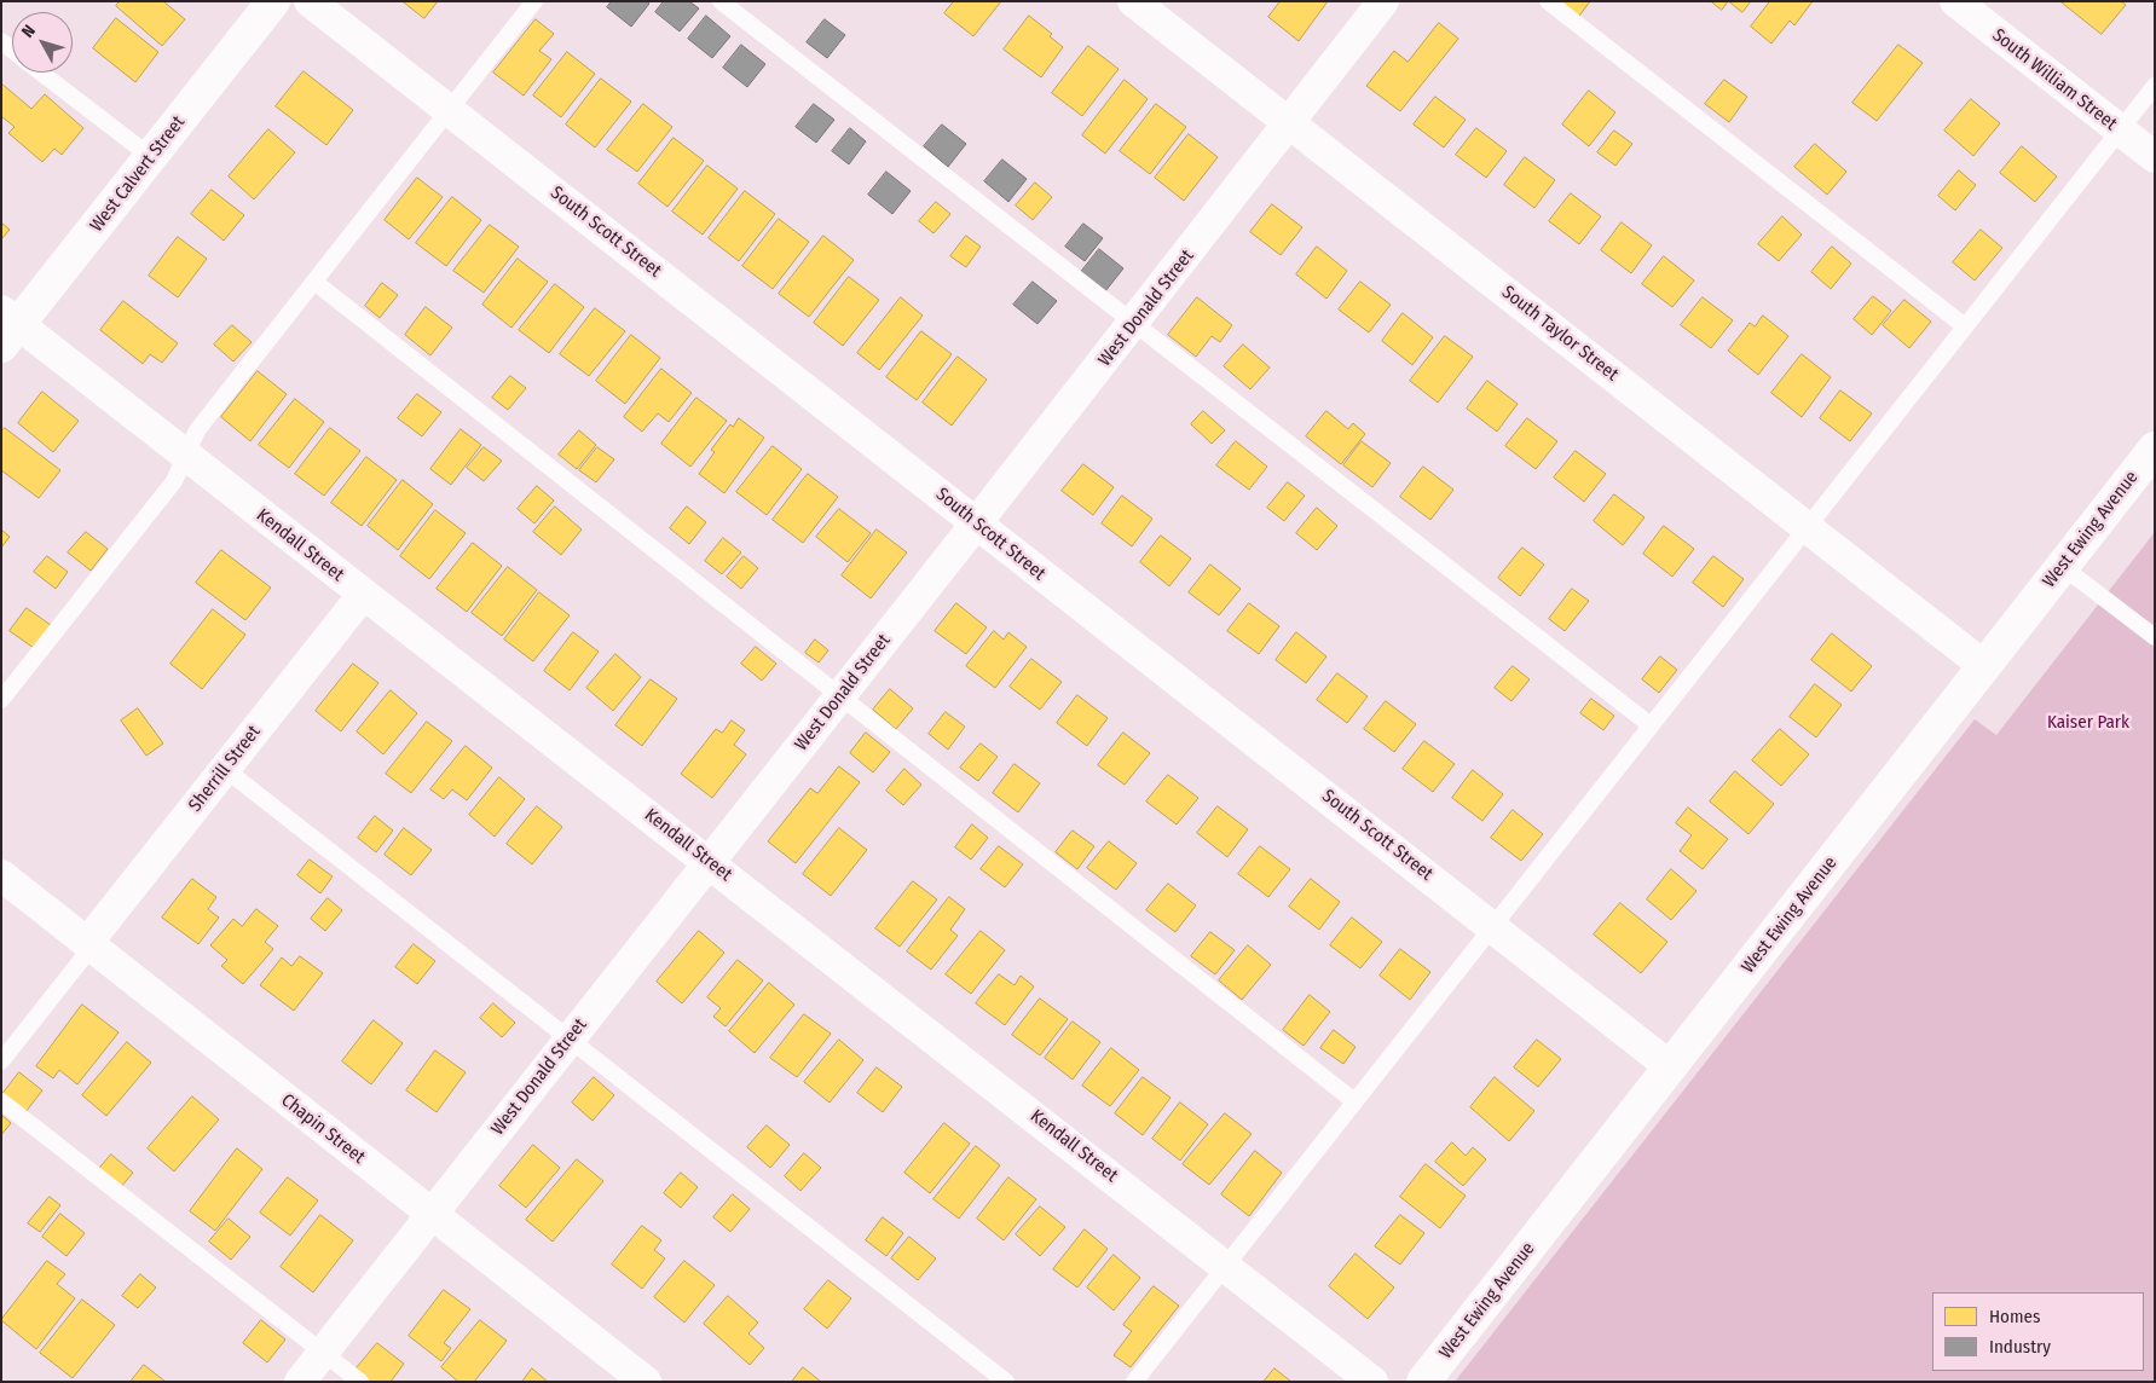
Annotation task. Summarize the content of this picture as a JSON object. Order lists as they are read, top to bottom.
{
  "streets": {
    "street": [
      "South William Street",
      "West Calvert Street",
      "South Scott Street",
      "West Donald Street",
      "South Taylor Street",
      "West Ewing Avenue",
      "Kendall Street",
      "Sherrill Street",
      "Chapin Street"
    ]
  },
  "crossings": [
    ["West Calvert Street", "Kendall Street"],
    ["South Scott Street", "West Donald Street"],
    ["South Scott Street", "West Ewing Avenue"],
    ["West Donald Street", "South Taylor Street"],
    ["West Donald Street", "Kendall Street"],
    ["West Donald Street", "Chapin Street"],
    ["South Taylor Street", "West Ewing Avenue"],
    ["Kendall Street", "Sherrill Street"],
    ["Sherrill Street", "Chapin Street"]
  ],
  "parks": ["Kaiser Park"],
  "legend": ["Homes", "Industry"],
  "north": "top left"
}
